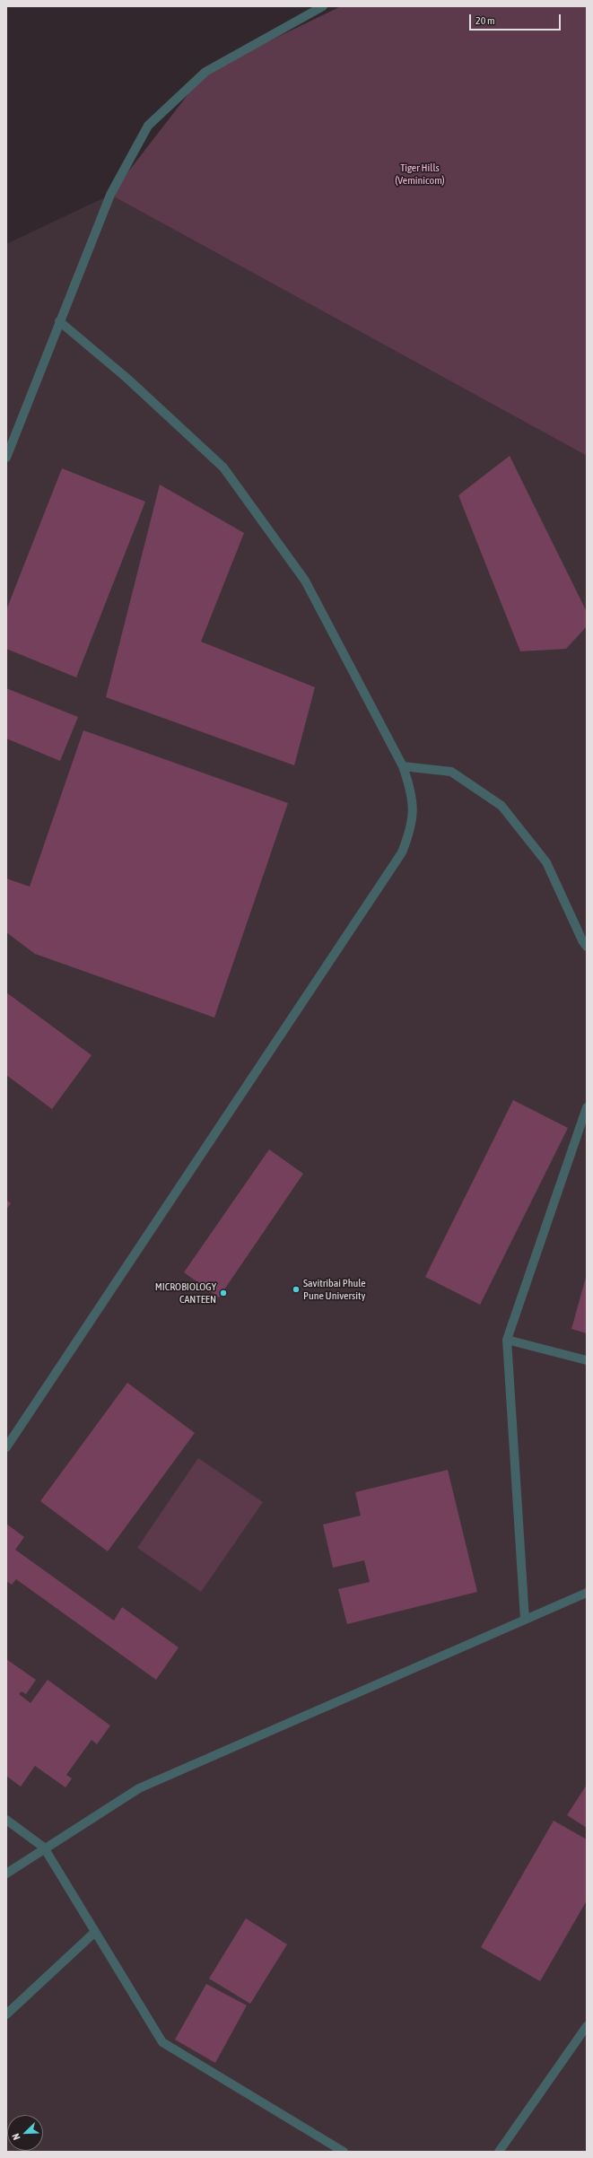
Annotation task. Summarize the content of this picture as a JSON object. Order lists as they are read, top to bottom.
{
  "parks": ["Tiger Hills (Veminicom)"],
  "places": ["Savitribai Phule Pune University", "MICROBIOLOGY CANTEEN"],
  "scale_bar": "20 m",
  "north": "bottom left"
}
